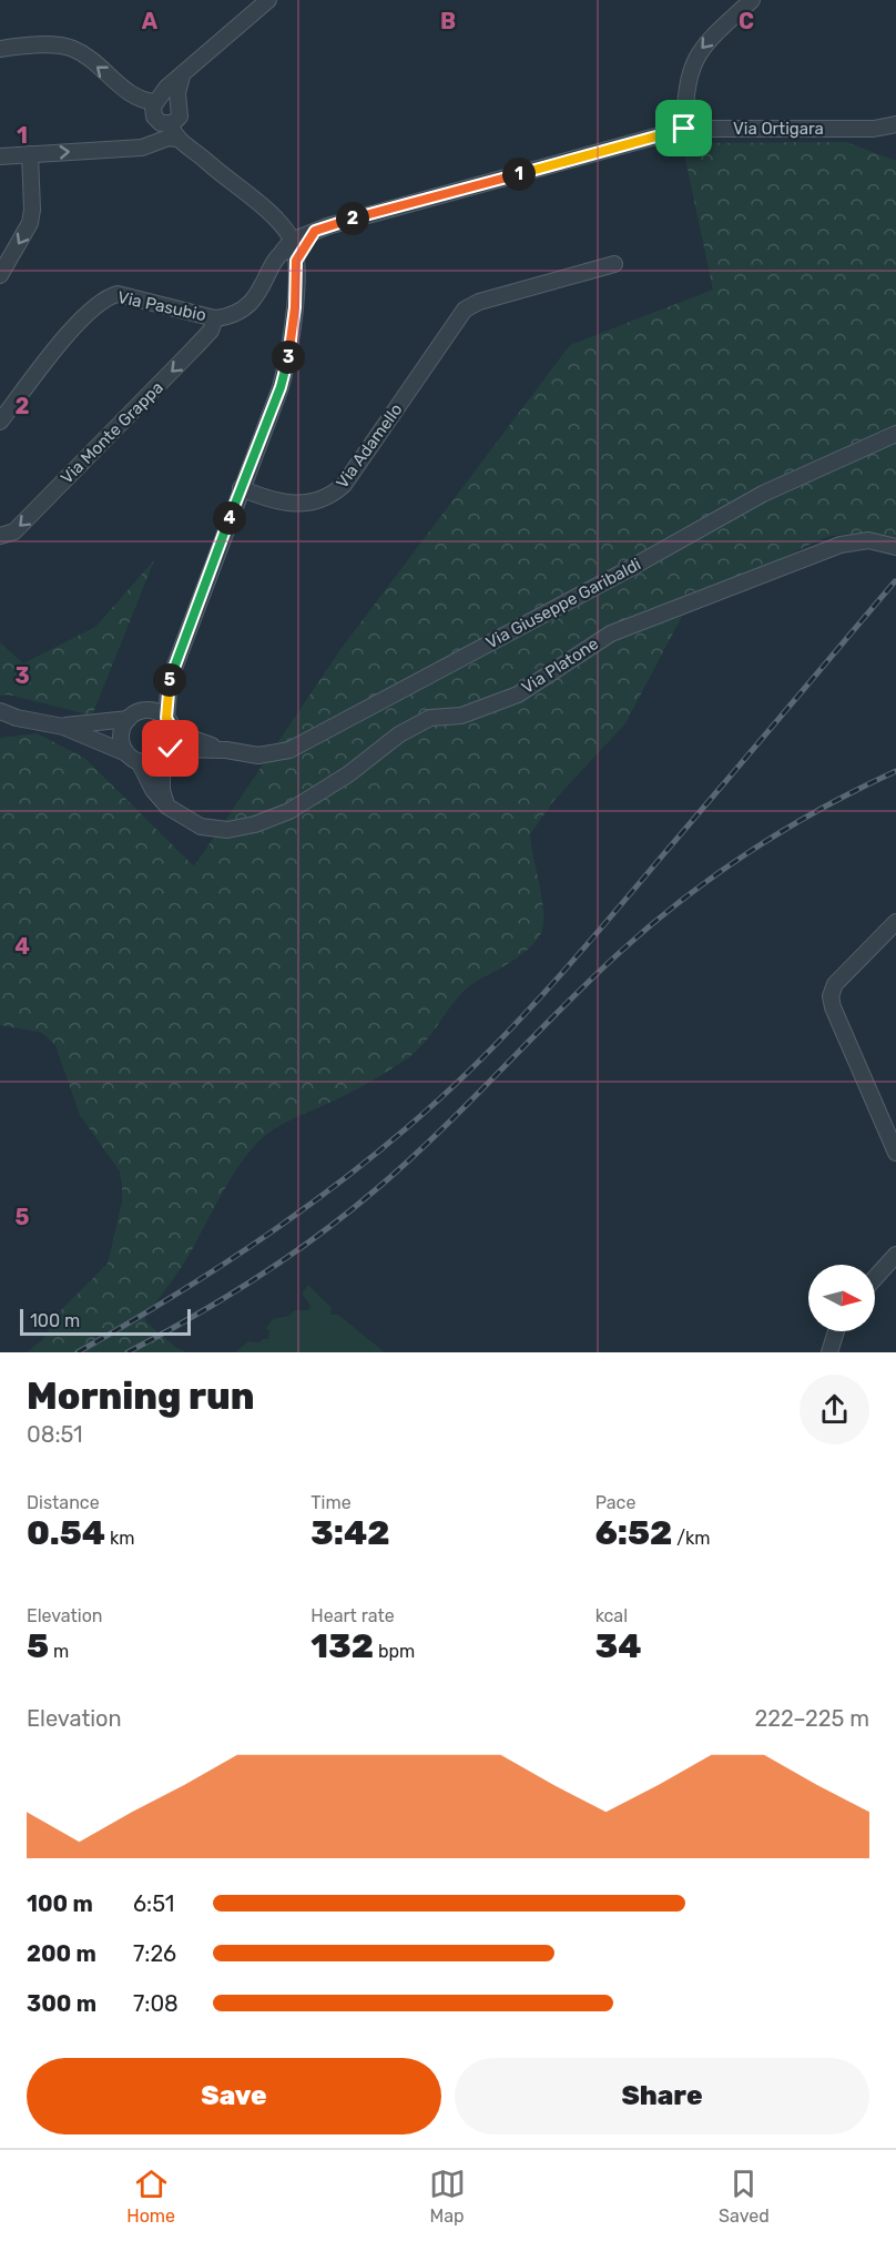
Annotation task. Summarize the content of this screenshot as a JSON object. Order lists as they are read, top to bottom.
{
  "streets": {
    "street": [
      "Via Ortigara",
      "Via Pasubio",
      "Via Monte Grappa",
      "Via Adamello",
      "Via Giuseppe Garibaldi",
      "Via Platone"
    ]
  },
  "crossings": [
    ["Via Ortigara", "Via Pasubio"],
    ["Via Pasubio", "Via Monte Grappa"]
  ],
  "one_way": ["Via Monte Grappa"],
  "scale_bar": "100 m",
  "north": "right",
  "page": {
    "pins": [
      "1",
      "2",
      "3",
      "4",
      "5"
    ],
    "scale": "100 m",
    "heading": ["Morning run", "08:51"],
    "stats": [
      ["Distance", "0.54 km"],
      ["Time", "3:42"],
      ["Pace", "6:52 /km"],
      ["Elevation", "5 m"],
      ["Heart rate", "132 bpm"],
      ["kcal", "34"]
    ],
    "chart": ["Elevation", "222–225 m"],
    "list": [
      {
        "name": "100 m",
        "note": "6:51"
      },
      {
        "name": "200 m",
        "note": "7:26"
      },
      {
        "name": "300 m",
        "note": "7:08"
      }
    ],
    "buttons": ["Save", "Share"],
    "tabs": ["Home", "Map", "Saved"]
  },
  "grid": {
    "columns": ["A", "B", "C"],
    "rows": [
      "1",
      "2",
      "3",
      "4",
      "5"
    ]
  }
}
